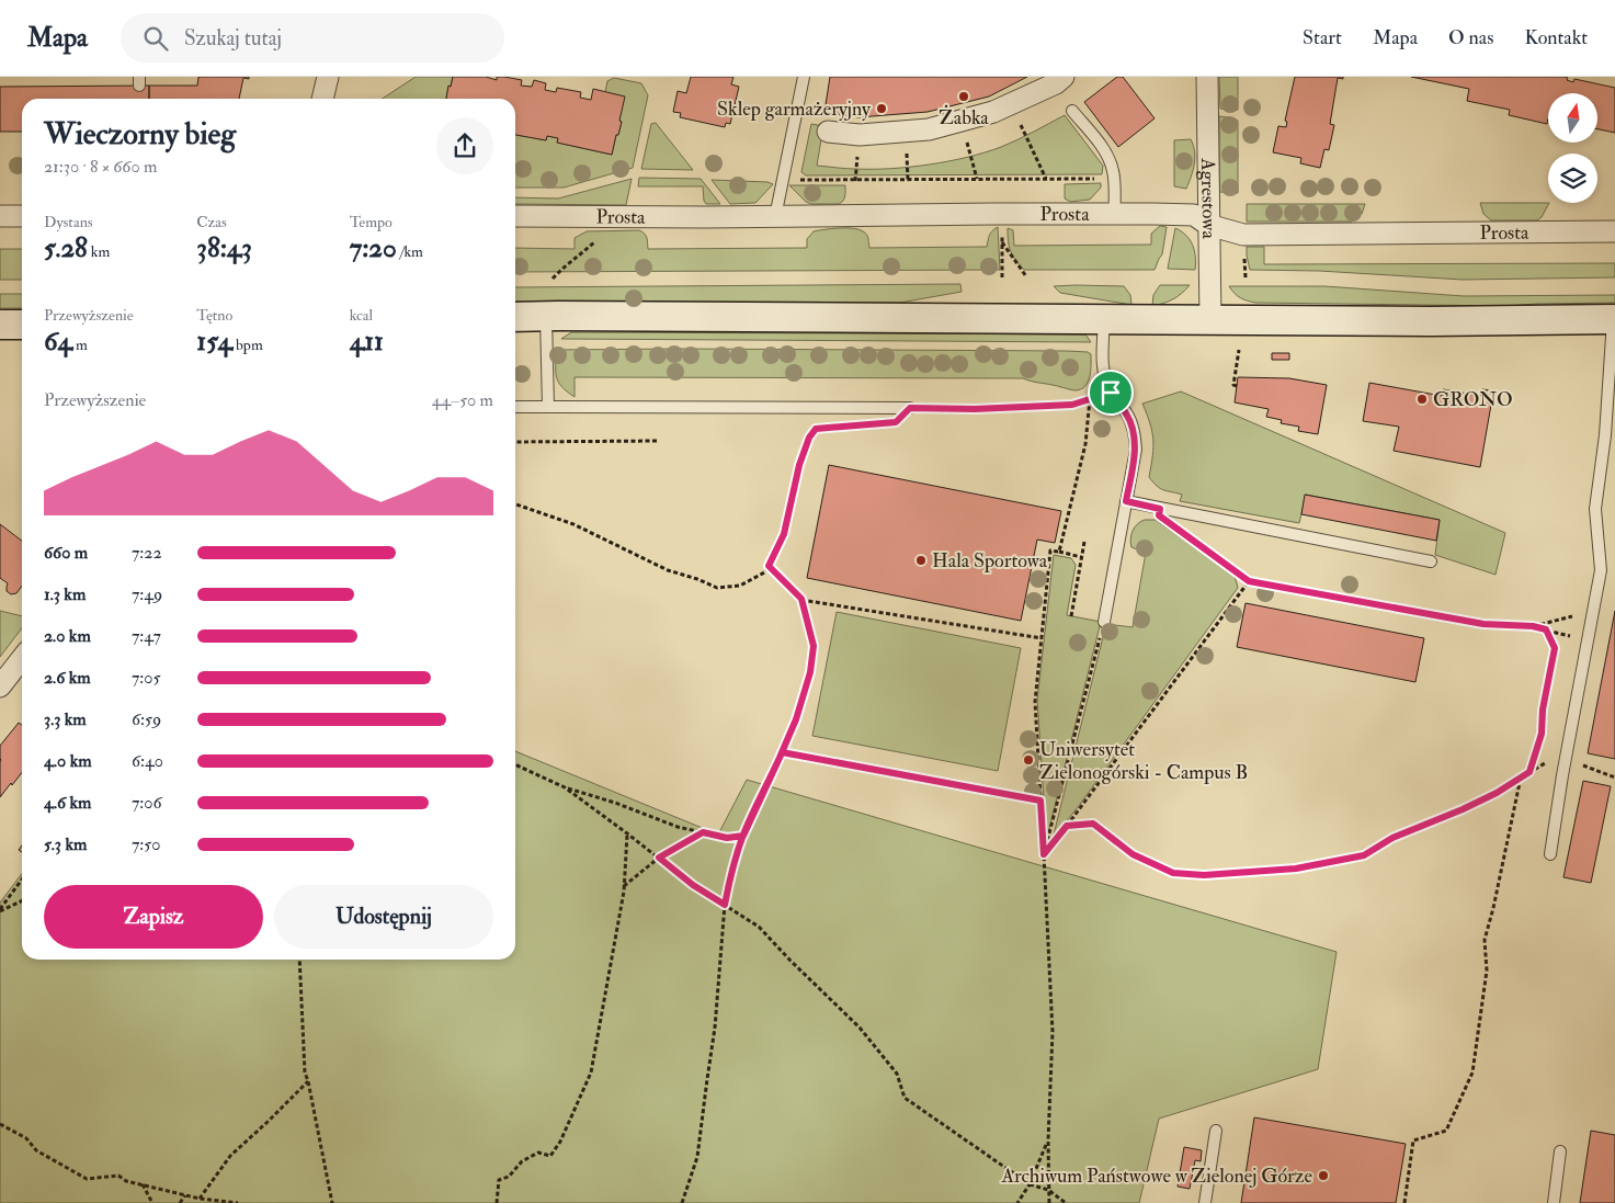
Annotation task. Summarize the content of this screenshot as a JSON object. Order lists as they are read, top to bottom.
{
  "streets": {
    "street": ["Agrestowa", "Prosta"]
  },
  "crossings": [
    ["Agrestowa", "Prosta"]
  ],
  "places": [
    "Żabka",
    "Sklep garmażeryjny",
    "GRONO",
    "Hala Sportowa",
    "Uniwersytet Zielonogórski - Campus B",
    "Archiwum Państwowe w Zielonej Górze"
  ],
  "north": "top",
  "page": {
    "header": "Mapa",
    "search": "Szukaj tutaj",
    "nav": [
      "Start",
      "Mapa",
      "O nas",
      "Kontakt"
    ],
    "heading": ["Wieczorny bieg", "21:30 · 8 × 660 m"],
    "stats": [
      ["Dystans", "5.28 km"],
      ["Czas", "38:43"],
      ["Tempo", "7:20 /km"],
      ["Przewyższenie", "64 m"],
      ["Tętno", "154 bpm"],
      ["kcal", "411"]
    ],
    "chart": ["Przewyższenie", "44–50 m"],
    "list": [
      {
        "name": "660 m",
        "note": "7:22"
      },
      {
        "name": "1.3 km",
        "note": "7:49"
      },
      {
        "name": "2.0 km",
        "note": "7:47"
      },
      {
        "name": "2.6 km",
        "note": "7:05"
      },
      {
        "name": "3.3 km",
        "note": "6:59"
      },
      {
        "name": "4.0 km",
        "note": "6:40"
      },
      {
        "name": "4.6 km",
        "note": "7:06"
      },
      {
        "name": "5.3 km",
        "note": "7:50"
      }
    ],
    "buttons": ["Zapisz", "Udostępnij"]
  }
}
